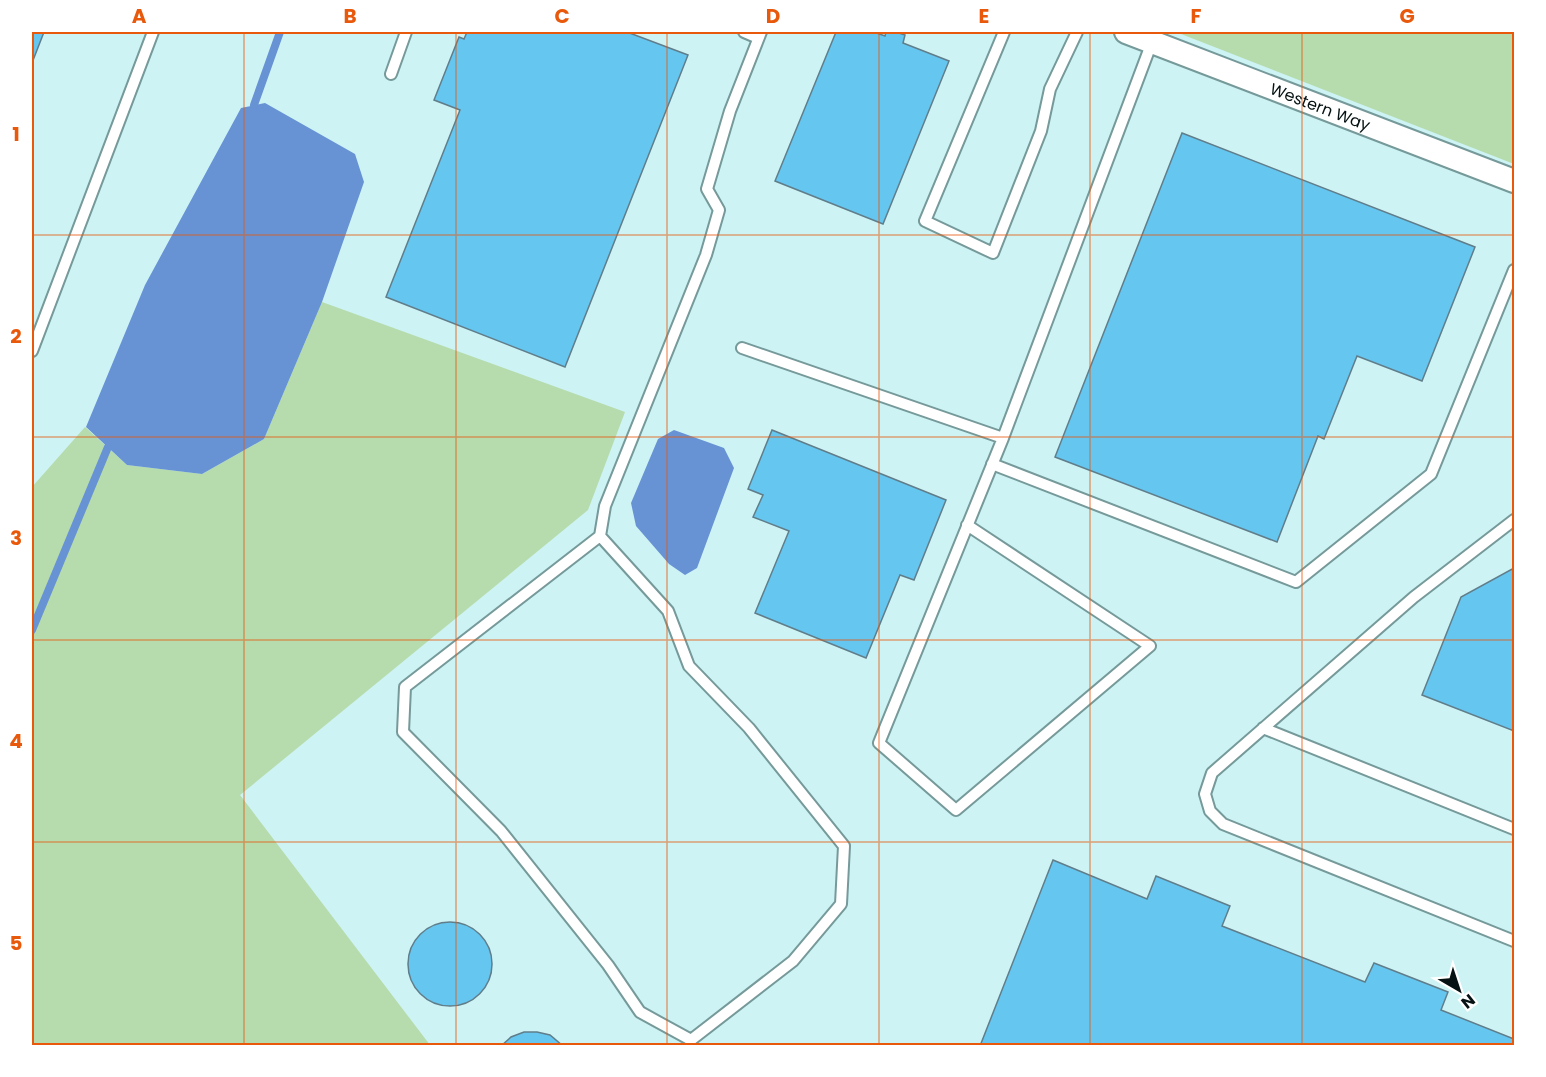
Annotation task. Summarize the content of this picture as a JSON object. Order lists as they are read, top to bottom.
{
  "streets": {
    "street": ["Western Way"]
  },
  "north": "bottom right",
  "grid": {
    "columns": [
      "A",
      "B",
      "C",
      "D",
      "E",
      "F",
      "G"
    ],
    "rows": [
      "1",
      "2",
      "3",
      "4",
      "5"
    ]
  }
}
